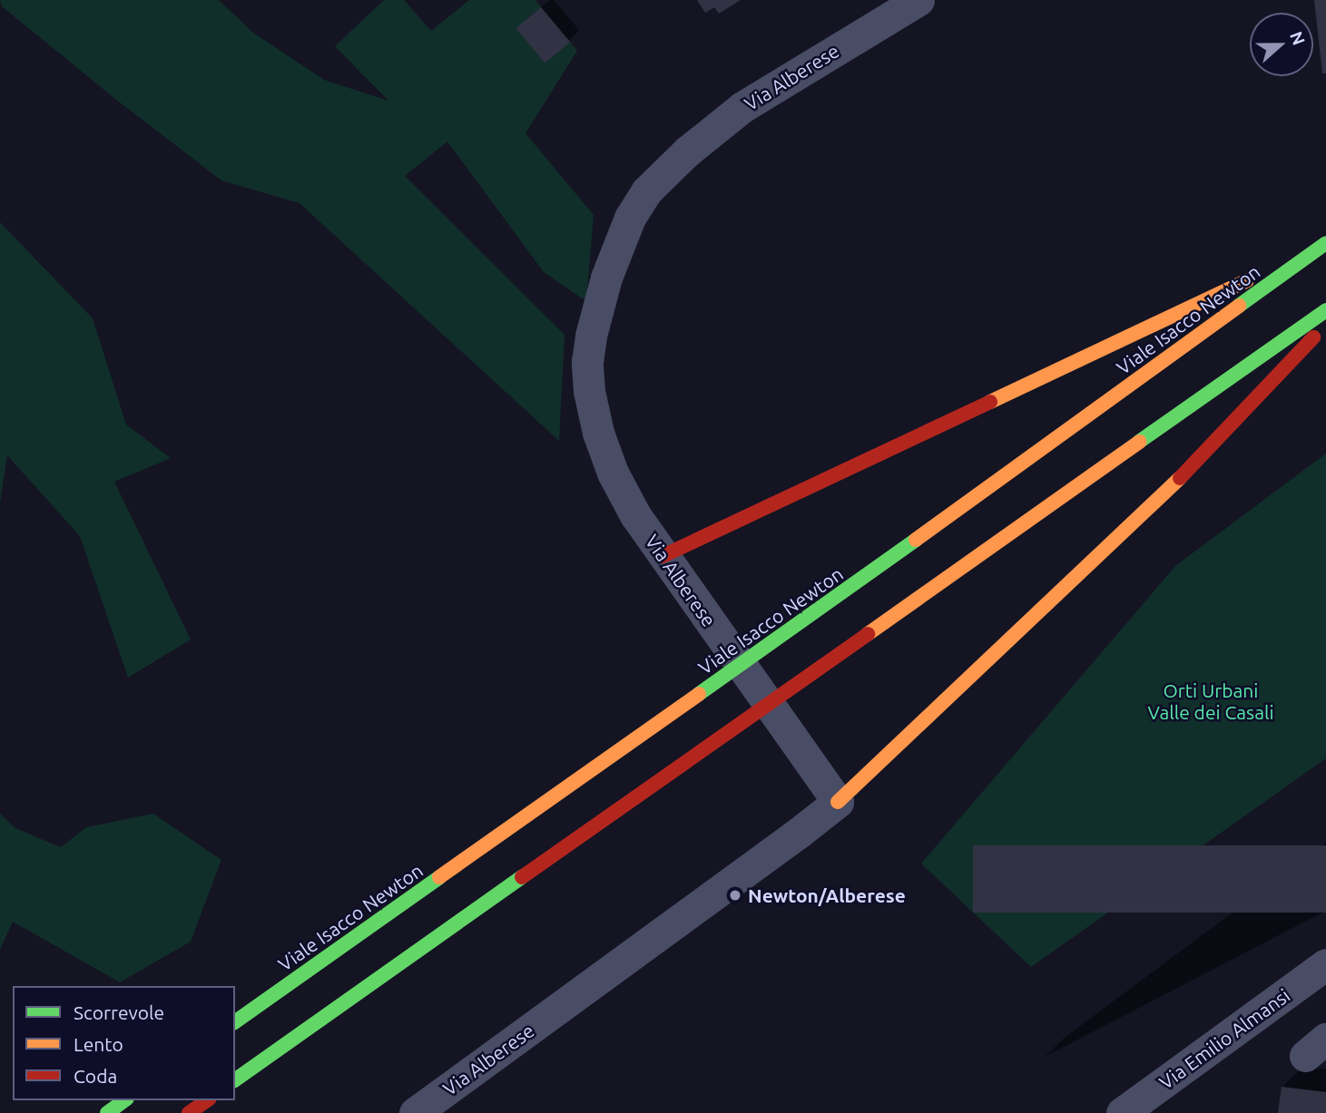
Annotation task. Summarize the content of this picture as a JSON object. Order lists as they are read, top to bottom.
{
  "streets": {
    "highway": ["Viale Isacco Newton"],
    "street": ["Via Alberese", "Via Emilio Almansi"]
  },
  "parks": ["Orti Urbani Valle dei Casali"],
  "places": ["Newton/Alberese"],
  "legend": ["Scorrevole", "Lento", "Coda"],
  "north": "right"
}
